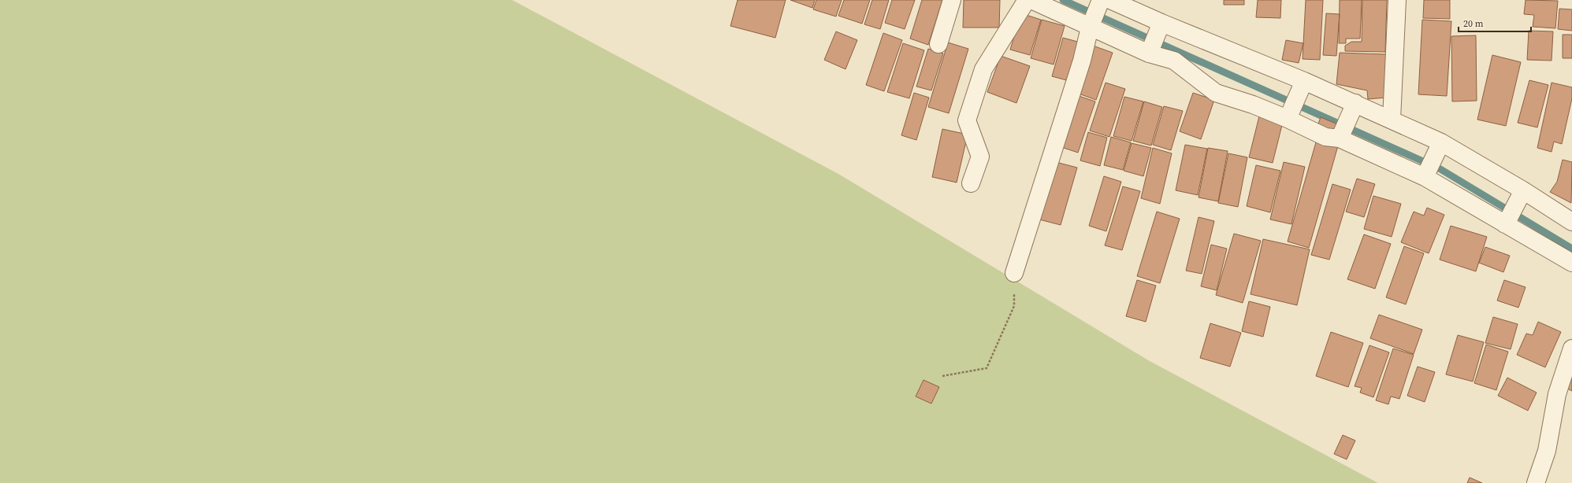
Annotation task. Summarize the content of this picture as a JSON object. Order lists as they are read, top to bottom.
{
  "scale_bar": "20 m"
}
